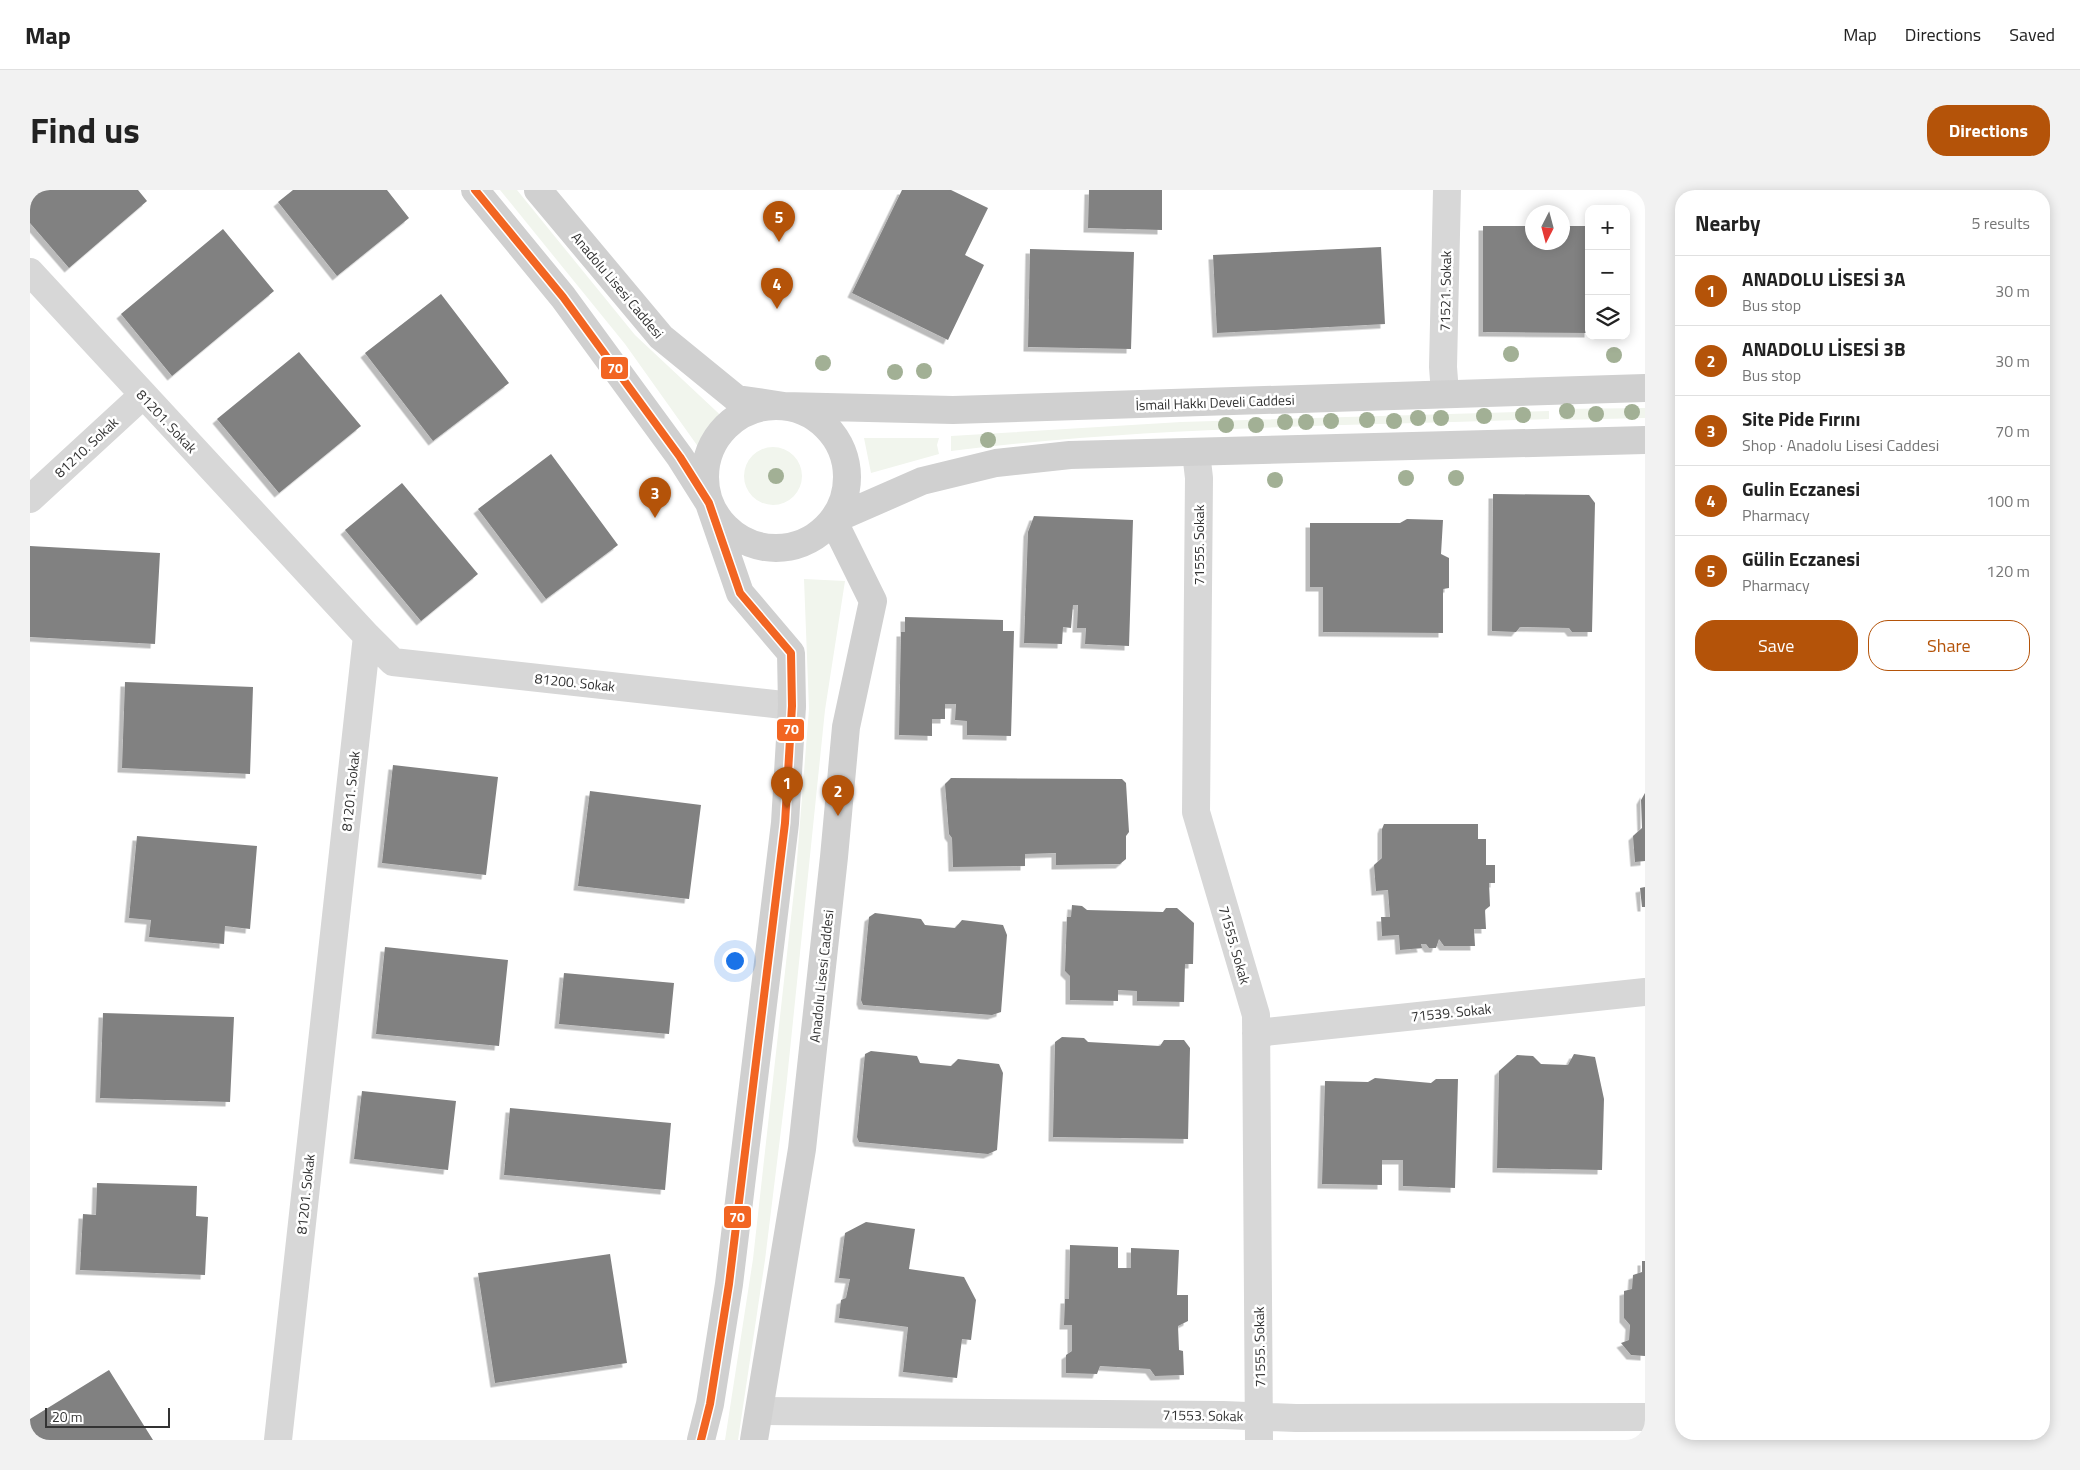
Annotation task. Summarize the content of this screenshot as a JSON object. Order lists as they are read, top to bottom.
{
  "streets": {
    "main road": ["Anadolu Lisesi Caddesi", "İsmail Hakkı Develi Caddesi"],
    "street": [
      "71521. Sokak",
      "81201. Sokak",
      "81210. Sokak",
      "71555. Sokak",
      "81200. Sokak",
      "71539. Sokak",
      "71553. Sokak"
    ]
  },
  "crossings": [
    ["Anadolu Lisesi Caddesi", "İsmail Hakkı Develi Caddesi"],
    ["Anadolu Lisesi Caddesi", "71553. Sokak"],
    ["71521. Sokak", "İsmail Hakkı Develi Caddesi"],
    ["81201. Sokak", "81210. Sokak"],
    ["81201. Sokak", "81200. Sokak"],
    ["71555. Sokak", "71539. Sokak"],
    ["71555. Sokak", "71553. Sokak"]
  ],
  "lines": ["transit line 70"],
  "scale_bar": "20 m",
  "north": "bottom",
  "page": {
    "header": "Map",
    "nav": ["Map", "Directions", "Saved"],
    "title": "Find us",
    "buttons": [
      "Directions",
      ["Save", "Share"]
    ],
    "heading": ["Nearby", "5 results"],
    "pins": [
      "5",
      "4",
      "3",
      "1",
      "2"
    ],
    "map_buttons": ["+", "−"],
    "list": [
      {
        "mark": "1",
        "name": "ANADOLU LİSESİ 3A",
        "note": "Bus stop",
        "value": "30 m"
      },
      {
        "mark": "2",
        "name": "ANADOLU LİSESİ 3B",
        "note": "Bus stop",
        "value": "30 m"
      },
      {
        "mark": "3",
        "name": "Site Pide Fırını",
        "note": "Shop · Anadolu Lisesi Caddesi",
        "value": "70 m"
      },
      {
        "mark": "4",
        "name": "Gulin Eczanesi",
        "note": "Pharmacy",
        "value": "100 m"
      },
      {
        "mark": "5",
        "name": "Gülin Eczanesi",
        "note": "Pharmacy",
        "value": "120 m"
      }
    ],
    "scale": "20 m"
  }
}
